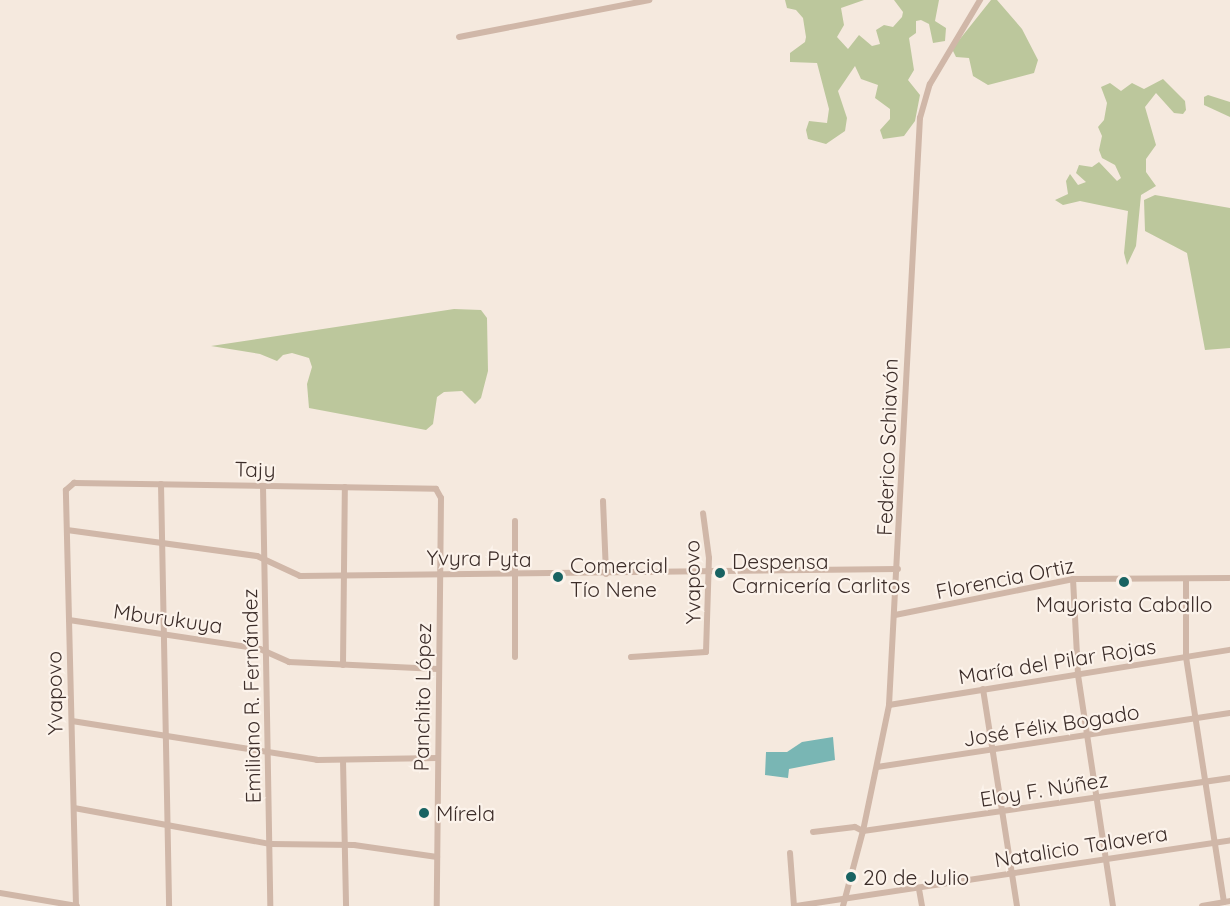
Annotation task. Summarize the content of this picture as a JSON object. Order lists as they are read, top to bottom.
{
  "streets": {
    "street": [
      "Federico Schiavón",
      "Tajy",
      "Yvyra Pyta",
      "Florencia Ortiz",
      "Yvapovo",
      "Mburukuya",
      "María del Pilar Rojas",
      "Emiliano R. Fernández",
      "Panchito López",
      "José Félix Bogado",
      "Eloy F. Núñez",
      "Natalicio Talavera"
    ]
  },
  "crossings": [
    ["Federico Schiavón", "Yvyra Pyta"],
    ["Federico Schiavón", "Florencia Ortiz"],
    ["Federico Schiavón", "María del Pilar Rojas"],
    ["Federico Schiavón", "José Félix Bogado"],
    ["Federico Schiavón", "Eloy F. Núñez"],
    ["Federico Schiavón", "Natalicio Talavera"],
    ["Tajy", "Yvapovo"],
    ["Tajy", "Emiliano R. Fernández"],
    ["Tajy", "Panchito López"],
    ["Yvyra Pyta", "Yvapovo"],
    ["Yvyra Pyta", "Emiliano R. Fernández"],
    ["Yvyra Pyta", "Panchito López"],
    ["Yvapovo", "Mburukuya"],
    ["Mburukuya", "Emiliano R. Fernández"],
    ["Mburukuya", "Panchito López"]
  ],
  "places": [
    "Despensa Carnicería Carlitos",
    "Comercial Tío Nene",
    "Mayorista Caballo",
    "Mírela",
    "20 de Julio"
  ]
}
